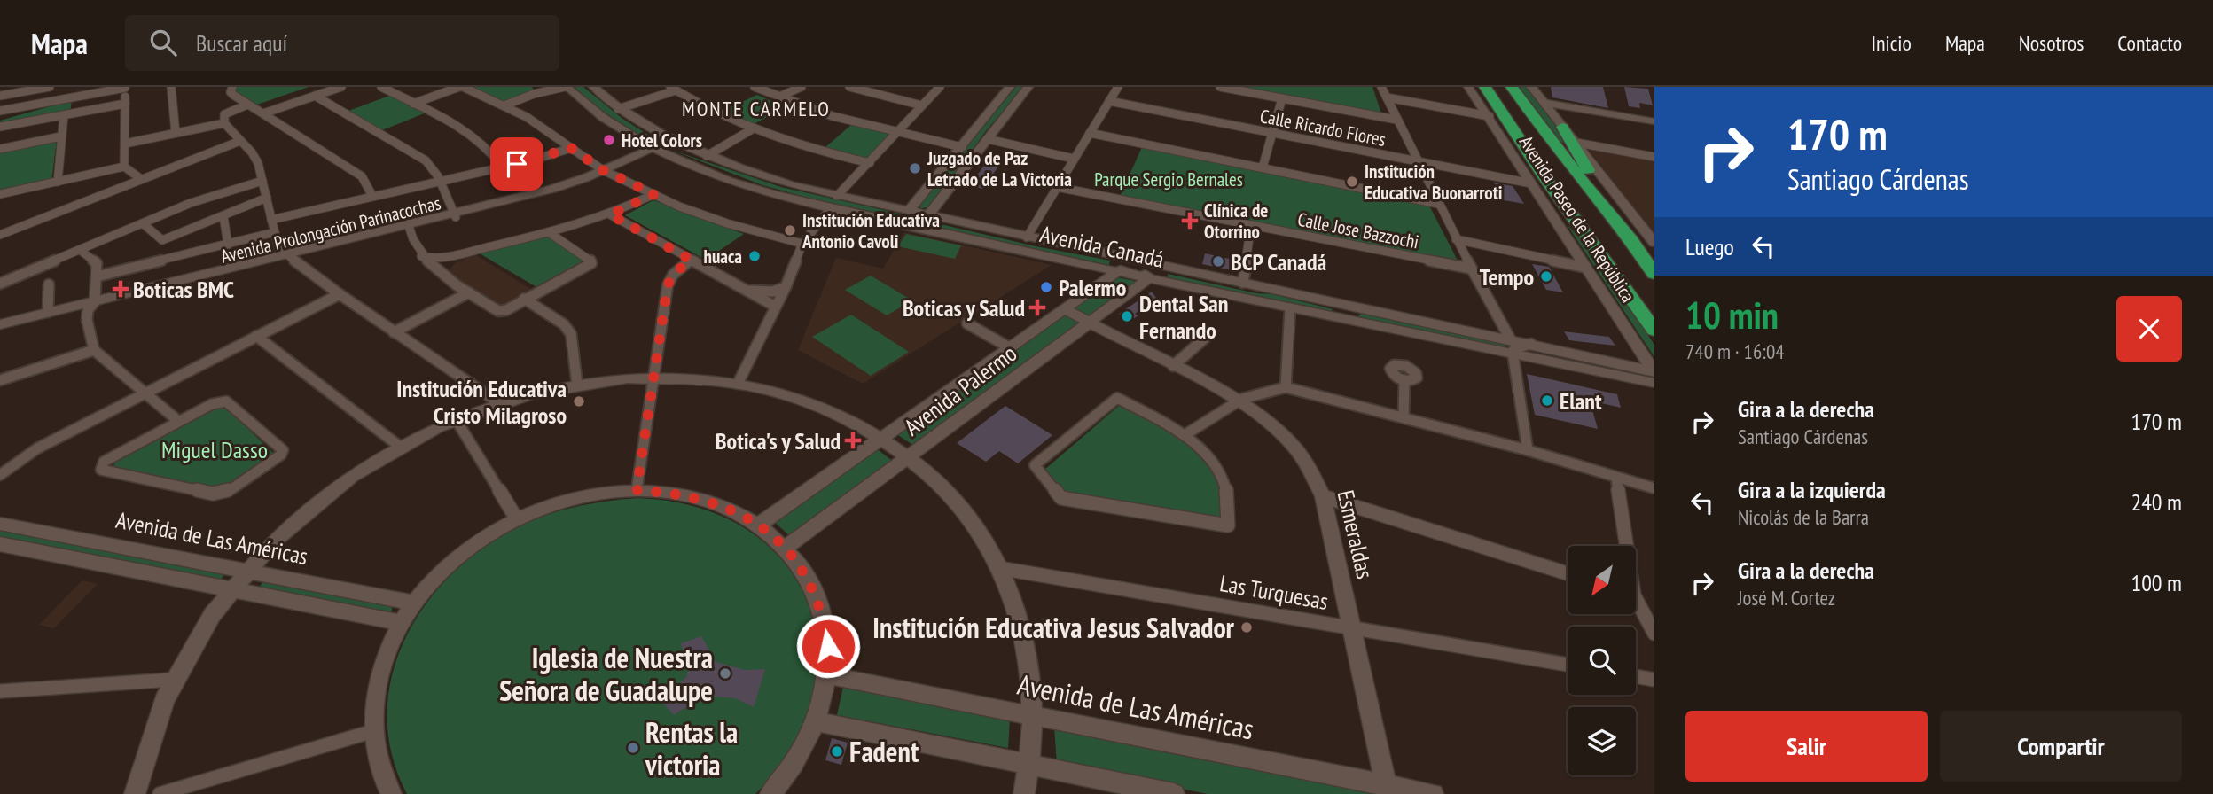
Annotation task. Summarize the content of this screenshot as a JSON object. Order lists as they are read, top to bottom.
{
  "streets": {
    "street": [
      "Calle Ricardo Flores",
      "Avenida Paseo de la República",
      "Avenida Prolongación Parinacochas",
      "Calle Jose Bazzochi",
      "Avenida Canadá",
      "Avenida Palermo",
      "Esmeraldas",
      "Avenida de Las Américas",
      "Las Turquesas"
    ]
  },
  "crossings": [
    ["Calle Ricardo Flores", "Avenida Paseo de la República"],
    ["Avenida Paseo de la República", "Avenida Canadá"],
    ["Avenida Prolongación Parinacochas", "Avenida Canadá"],
    ["Avenida Canadá", "Avenida Palermo"],
    ["Avenida Palermo", "Esmeraldas"],
    ["Esmeraldas", "Avenida de Las Américas"],
    ["Esmeraldas", "Las Turquesas"]
  ],
  "districts": ["MONTE CARMELO"],
  "parks": ["Parque Sergio Bernales", "Miguel Dasso"],
  "places": {
    "other": [
      "Hotel Colors",
      "Juzgado de Paz Letrado de La Victoria",
      "Institución Educativa Buonarroti",
      "Institución Educativa Antonio Cavoli",
      "huaca",
      "BCP Canadá",
      "Tempo",
      "Palermo",
      "Dental San Fernando",
      "Elant",
      "Institución Educativa Cristo Milagroso",
      "Institución Educativa Jesus Salvador",
      "Iglesia de Nuestra Señora de Guadalupe",
      "Rentas la victoria",
      "Fadent"
    ],
    "health": [
      "Clínica de Otorrino",
      "Boticas BMC",
      "Boticas y Salud",
      "Botica's y Salud"
    ]
  },
  "north": "bottom left",
  "page": {
    "header": "Mapa",
    "search": "Buscar aquí",
    "nav": [
      "Inicio",
      "Mapa",
      "Nosotros",
      "Contacto"
    ],
    "turn": ["170 m", "Santiago Cárdenas"],
    "then": "Luego",
    "heading": ["10 min", "740 m · 16:04"],
    "list": [
      {
        "name": "Gira a la derecha",
        "note": "Santiago Cárdenas",
        "value": "170 m"
      },
      {
        "name": "Gira a la izquierda",
        "note": "Nicolás de la Barra",
        "value": "240 m"
      },
      {
        "name": "Gira a la derecha",
        "note": "José M. Cortez",
        "value": "100 m"
      }
    ],
    "buttons": ["Salir", "Compartir"]
  }
}
